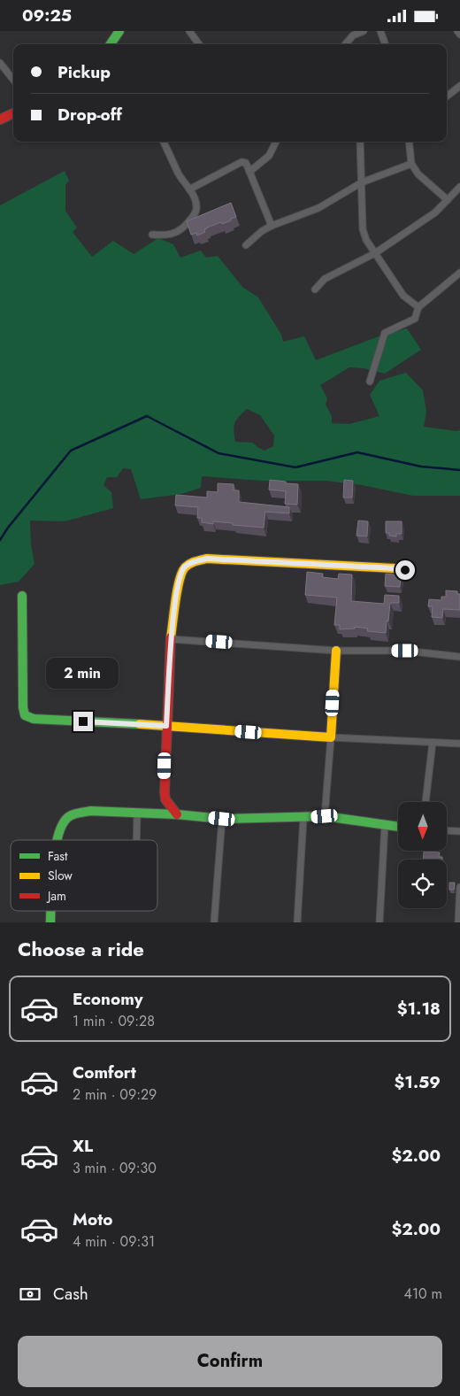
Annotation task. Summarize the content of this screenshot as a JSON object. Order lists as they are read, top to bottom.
{
  "legend": ["Fast", "Slow", "Jam"],
  "north": "bottom",
  "page": {
    "status": "09:25",
    "banner": ["Pickup", "Drop-off"],
    "bubble": "2 min",
    "heading": "Choose a ride",
    "list": [
      {
        "name": "Economy",
        "note": "1 min · 09:28",
        "value": "$1.18"
      },
      {
        "name": "Comfort",
        "note": "2 min · 09:29",
        "value": "$1.59"
      },
      {
        "name": "XL",
        "note": "3 min · 09:30",
        "value": "$2.00"
      },
      {
        "name": "Moto",
        "note": "4 min · 09:31",
        "value": "$2.00"
      }
    ],
    "pay": ["Cash", "410 m"],
    "buttons": "Confirm"
  }
}
